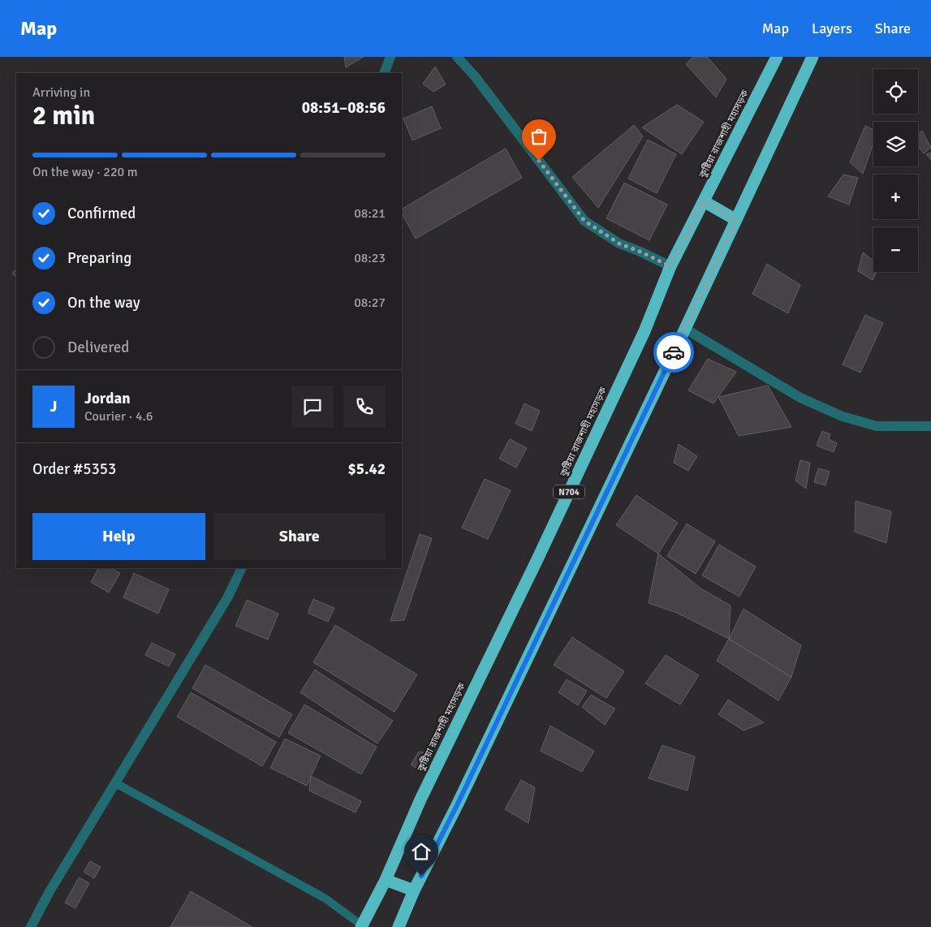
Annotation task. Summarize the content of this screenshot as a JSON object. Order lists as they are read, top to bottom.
{
  "streets": {
    "highway": ["কুষ্টিয়া রাজশাহী মহাসড়ক", "N704"]
  },
  "page": {
    "header": "Map",
    "nav": ["Map", "Layers", "Share"],
    "map_buttons": ["+", "−"],
    "heading": ["2 min", "Arriving in", "08:51–08:56"],
    "panel": [
      "Jordan",
      "Courier · 4.6",
      "Order #5353",
      "$5.42"
    ],
    "bar": "On the way · 220 m",
    "list": [
      ["Confirmed", "08:21"],
      ["Preparing", "08:23"],
      ["On the way", "08:27"],
      "Delivered"
    ],
    "round": "J",
    "buttons": ["Help", "Share"]
  }
}
